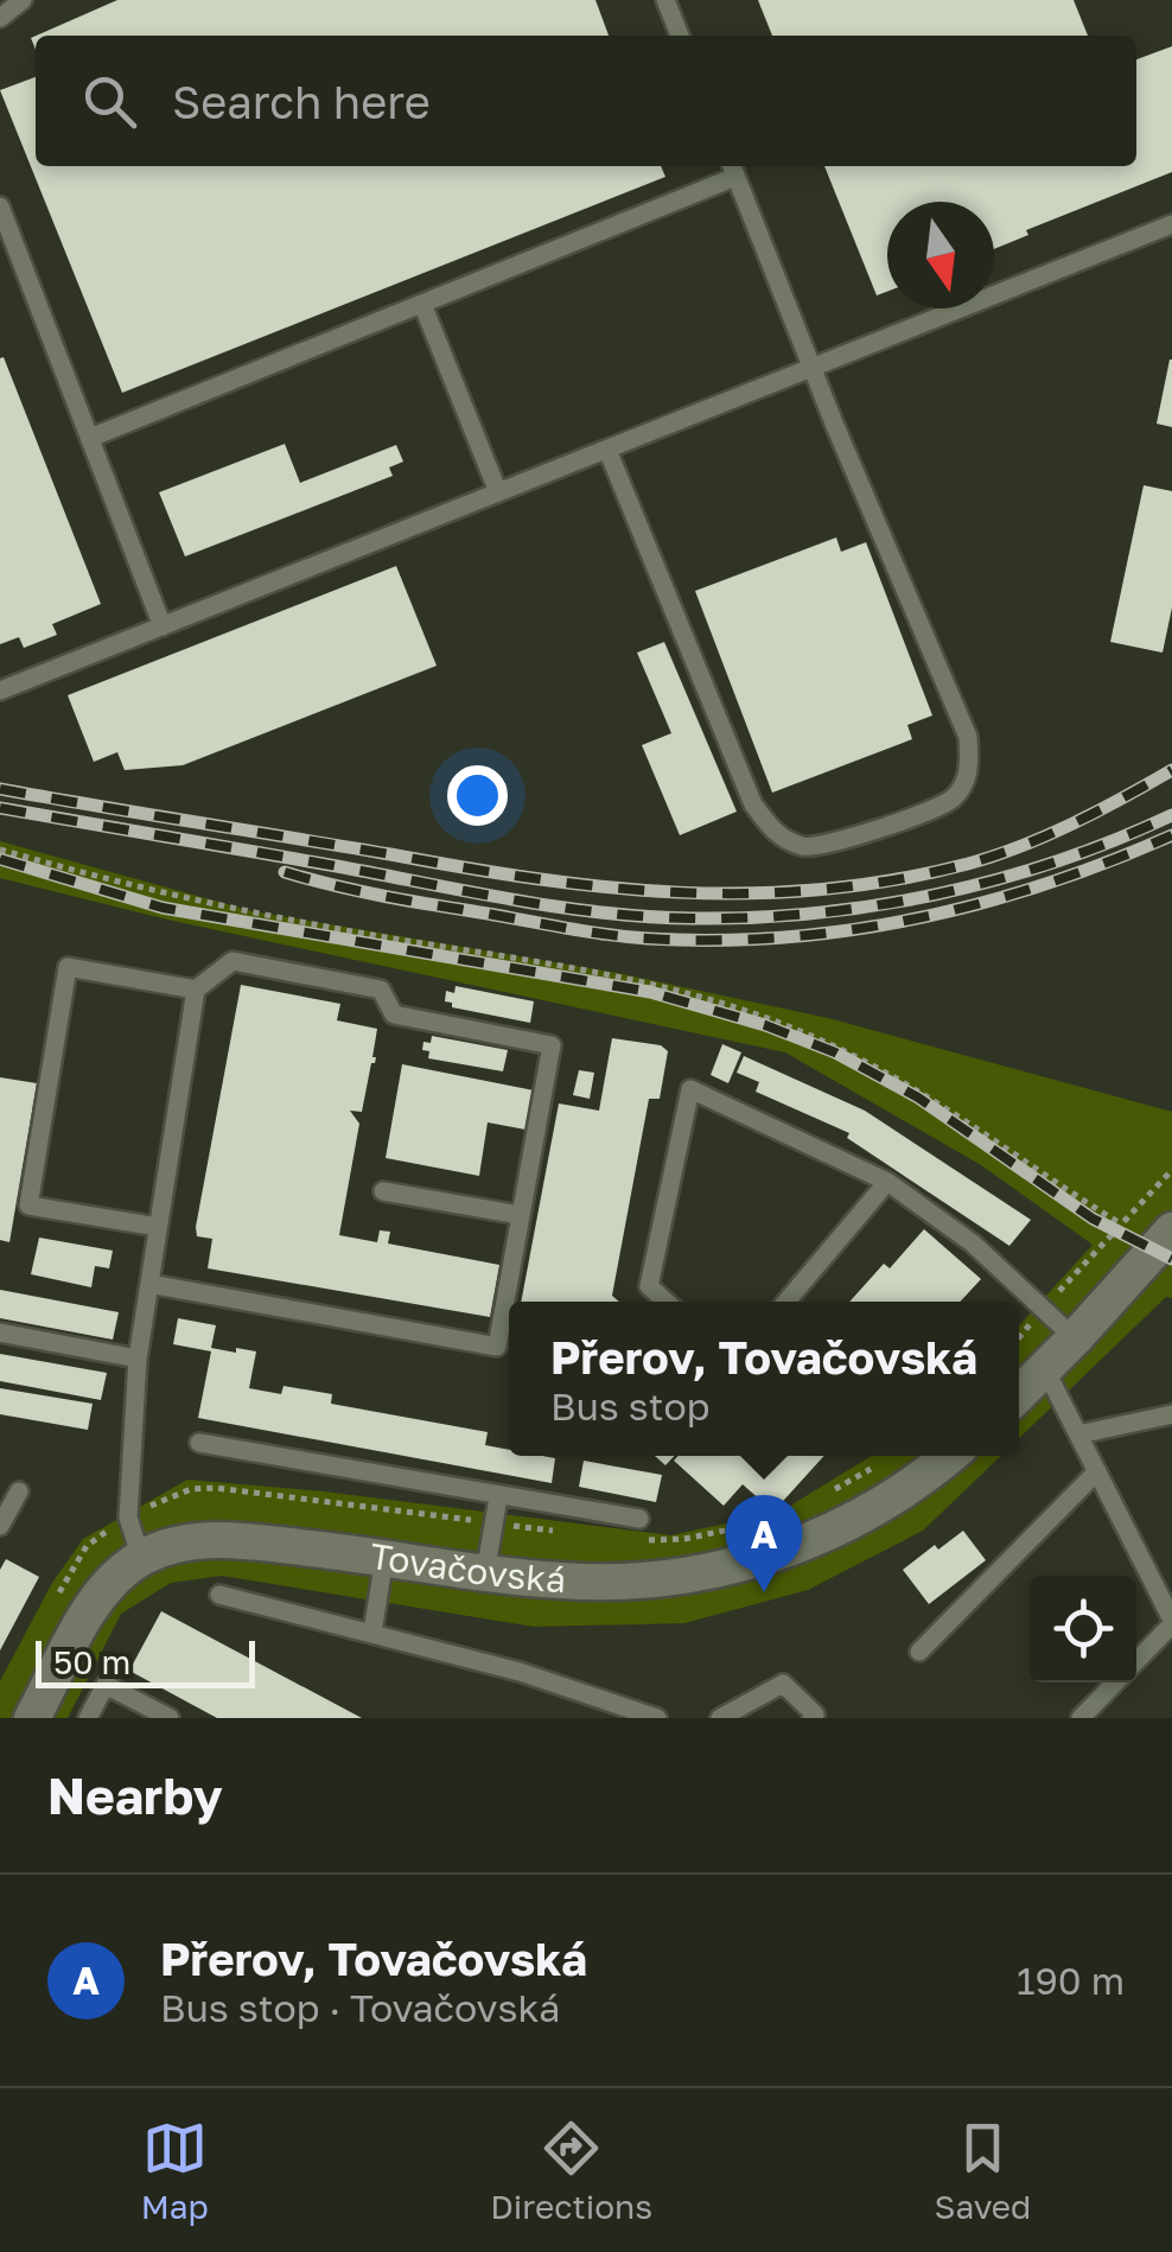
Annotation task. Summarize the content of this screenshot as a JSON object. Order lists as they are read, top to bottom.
{
  "streets": {
    "main road": ["Tovačovská"]
  },
  "scale_bar": "50 m",
  "north": "bottom",
  "page": {
    "search": "Search here",
    "popup": ["Přerov, Tovačovská", "Bus stop"],
    "pins": "A",
    "scale": "50 m",
    "heading": "Nearby",
    "list": [
      {
        "mark": "A",
        "name": "Přerov, Tovačovská",
        "note": "Bus stop · Tovačovská",
        "value": "190 m"
      }
    ],
    "nav": ["Map", "Directions", "Saved"]
  }
}
